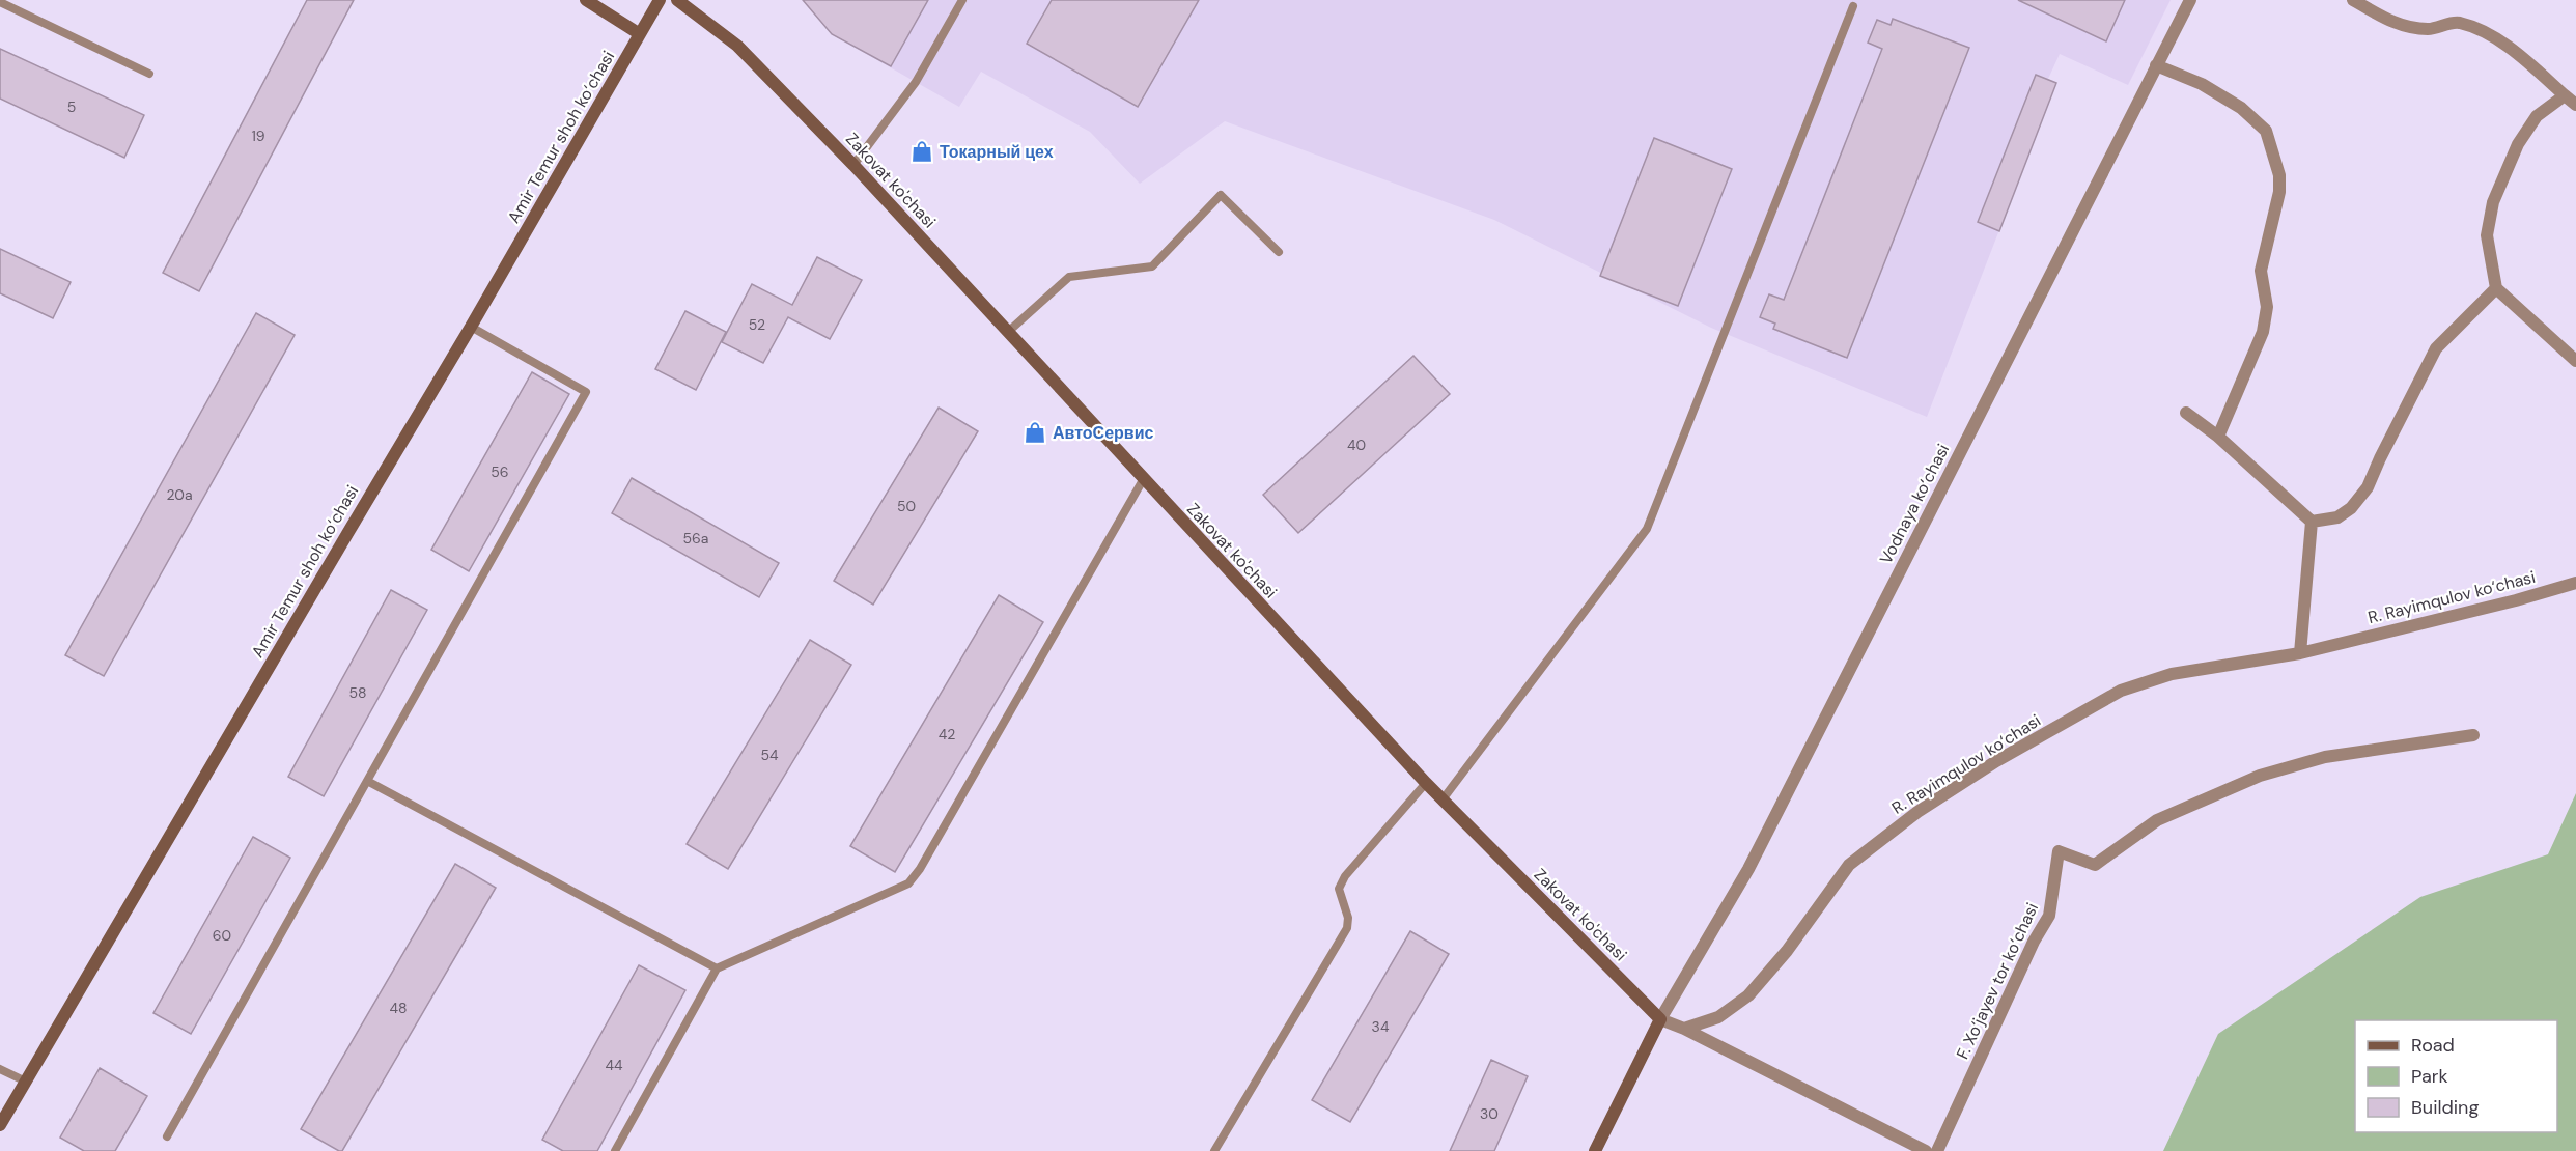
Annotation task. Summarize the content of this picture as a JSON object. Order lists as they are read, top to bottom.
{
  "streets": {
    "main road": ["Amir Temur shoh ko‘chasi", "Zakovat ko'chasi"],
    "street": ["Vodnaya ko‘chasi", "R. Rayimqulov ko‘chasi", "F. Xo‘jayev tor ko‘chasi"]
  },
  "crossings": [
    ["Zakovat ko'chasi", "Vodnaya ko‘chasi"]
  ],
  "places": {
    "shop": ["Токарный цех", "АвтоСервис"]
  },
  "house_numbers": [
    "5",
    "19",
    "52",
    "40",
    "56",
    "20a",
    "50",
    "56a",
    "58",
    "42",
    "54",
    "60",
    "48",
    "34",
    "44",
    "30"
  ],
  "legend": ["Road", "Park", "Building"]
}
